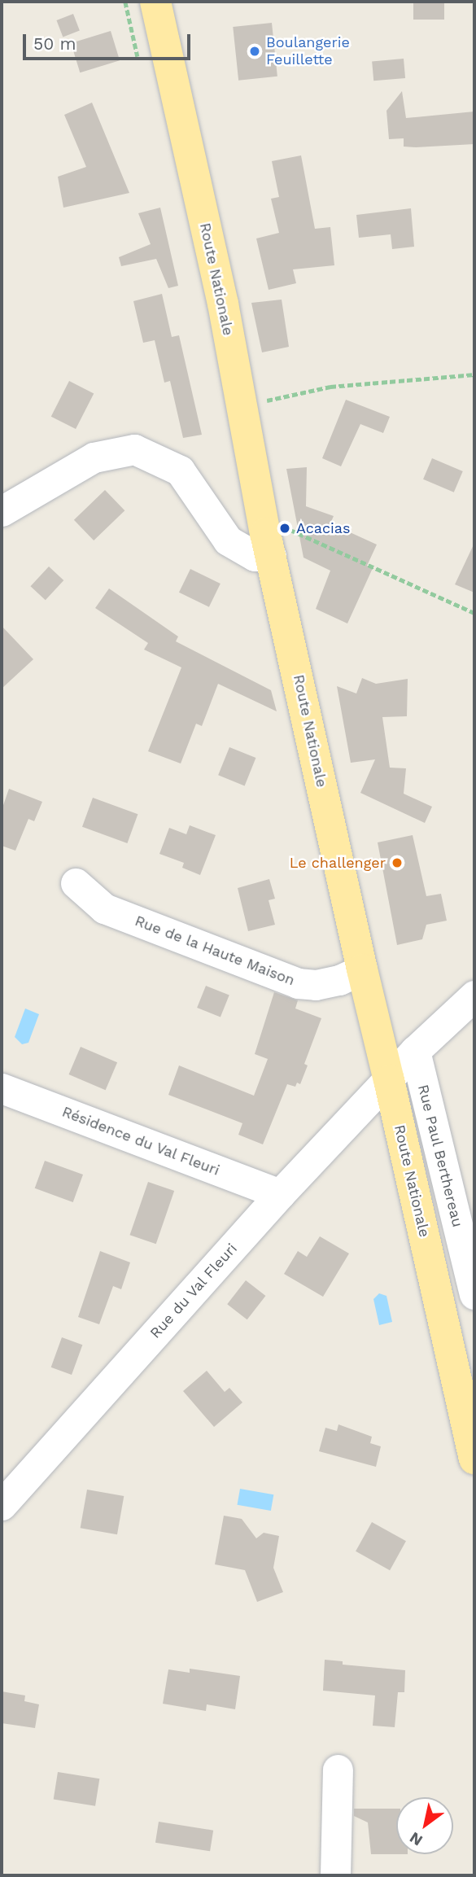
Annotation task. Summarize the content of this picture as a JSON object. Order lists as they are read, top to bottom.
{
  "streets": {
    "main road": ["Route Nationale"],
    "street": [
      "Rue de la Haute Maison",
      "Résidence du Val Fleuri",
      "Rue Paul Berthereau",
      "Rue du Val Fleuri"
    ]
  },
  "crossings": [
    ["Route Nationale", "Rue de la Haute Maison"],
    ["Route Nationale", "Rue du Val Fleuri"],
    ["Résidence du Val Fleuri", "Rue du Val Fleuri"],
    ["Rue Paul Berthereau", "Rue du Val Fleuri"]
  ],
  "places": ["Boulangerie Feuillette", "Acacias", "Le challenger"],
  "scale_bar": "50 m",
  "north": "bottom left"
}
